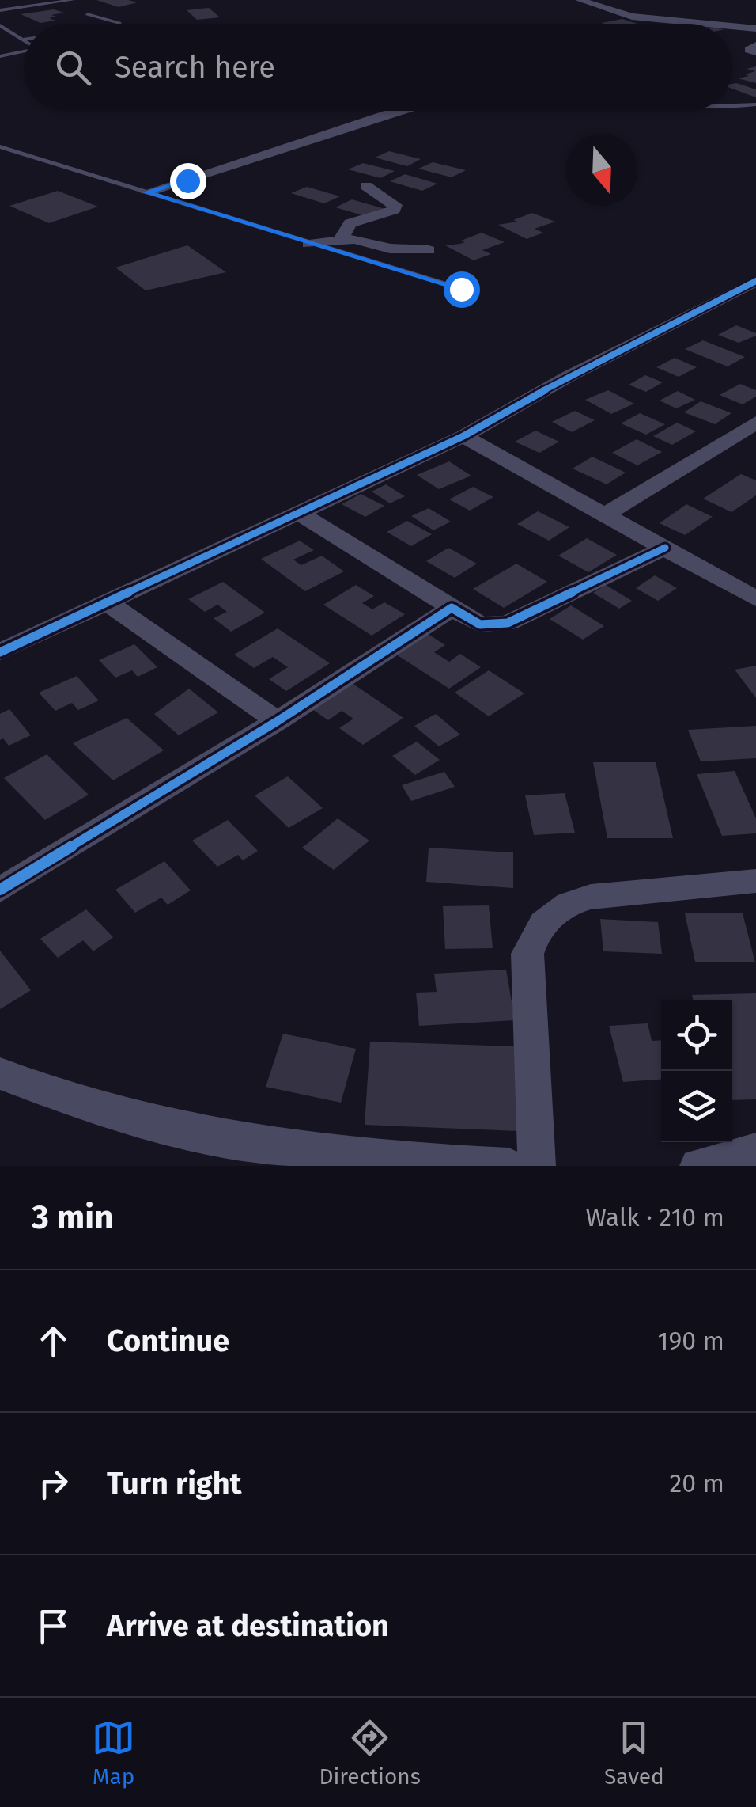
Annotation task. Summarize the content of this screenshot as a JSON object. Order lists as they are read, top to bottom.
{
  "north": "bottom",
  "page": {
    "search": "Search here",
    "heading": ["3 min", "Walk · 210 m"],
    "list": [
      ["Continue", "190 m"],
      ["Turn right", "20 m"],
      "Arrive at destination"
    ],
    "nav": ["Map", "Directions", "Saved"]
  }
}
